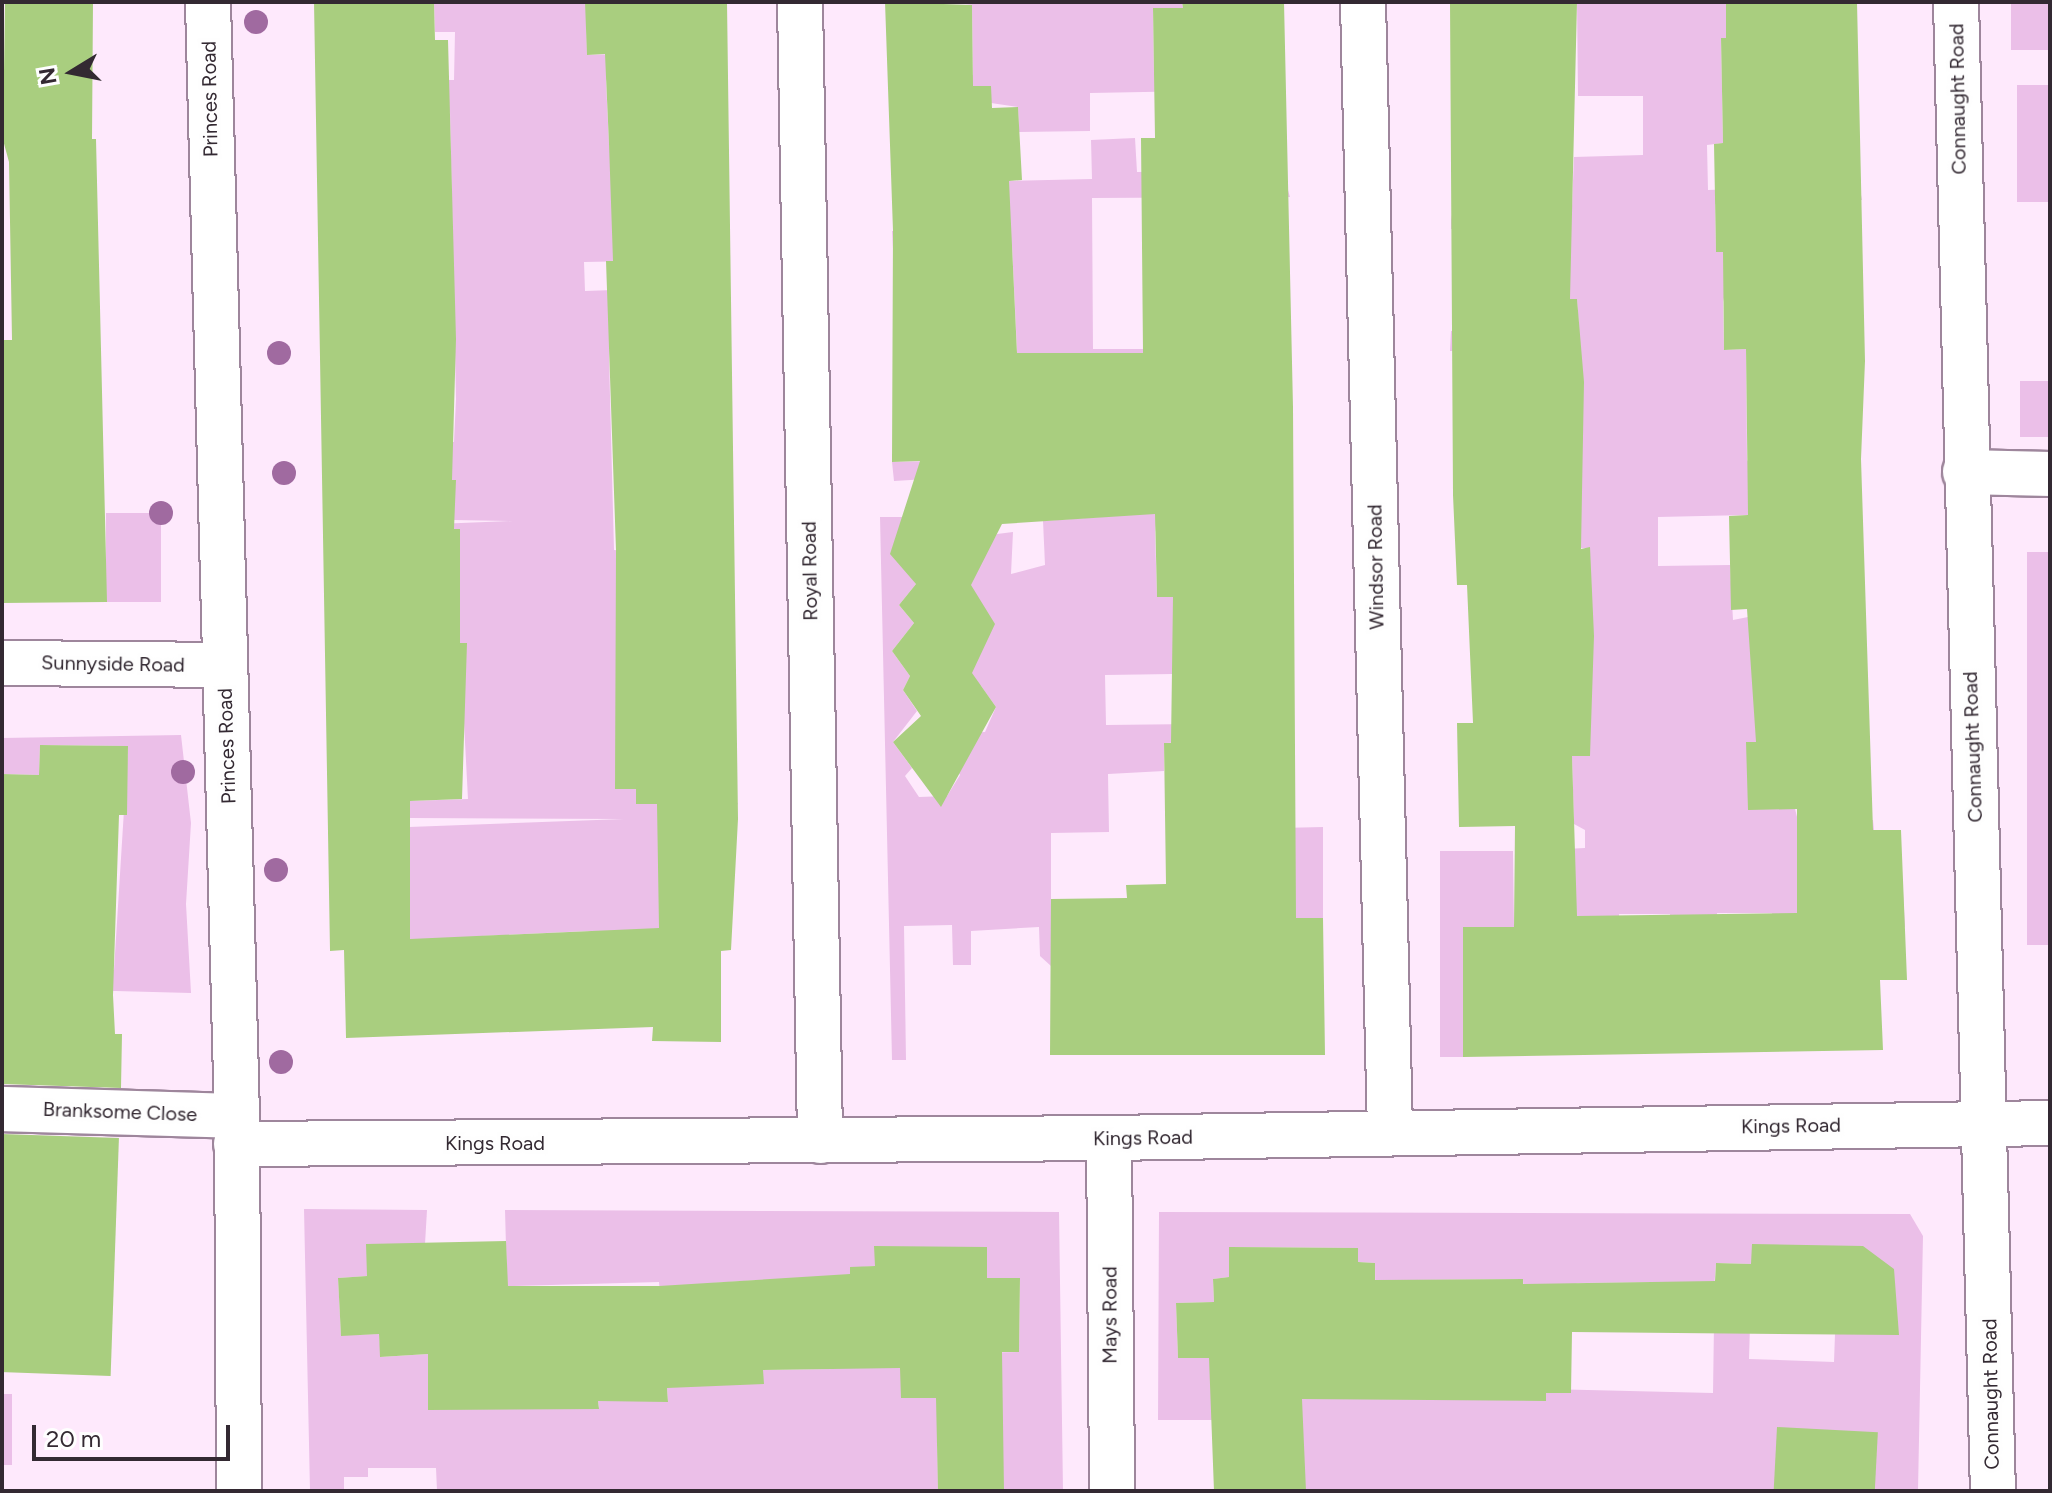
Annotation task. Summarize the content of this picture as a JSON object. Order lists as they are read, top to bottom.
{
  "streets": {
    "street": [
      "Princes Road",
      "Connaught Road",
      "Windsor Road",
      "Royal Road",
      "Sunnyside Road",
      "Branksome Close",
      "Kings Road",
      "Mays Road"
    ]
  },
  "crossings": [
    ["Princes Road", "Sunnyside Road"],
    ["Princes Road", "Branksome Close"],
    ["Princes Road", "Kings Road"],
    ["Connaught Road", "Kings Road"],
    ["Windsor Road", "Kings Road"],
    ["Royal Road", "Kings Road"],
    ["Branksome Close", "Kings Road"],
    ["Kings Road", "Mays Road"]
  ],
  "scale_bar": "20 m",
  "north": "left"
}
